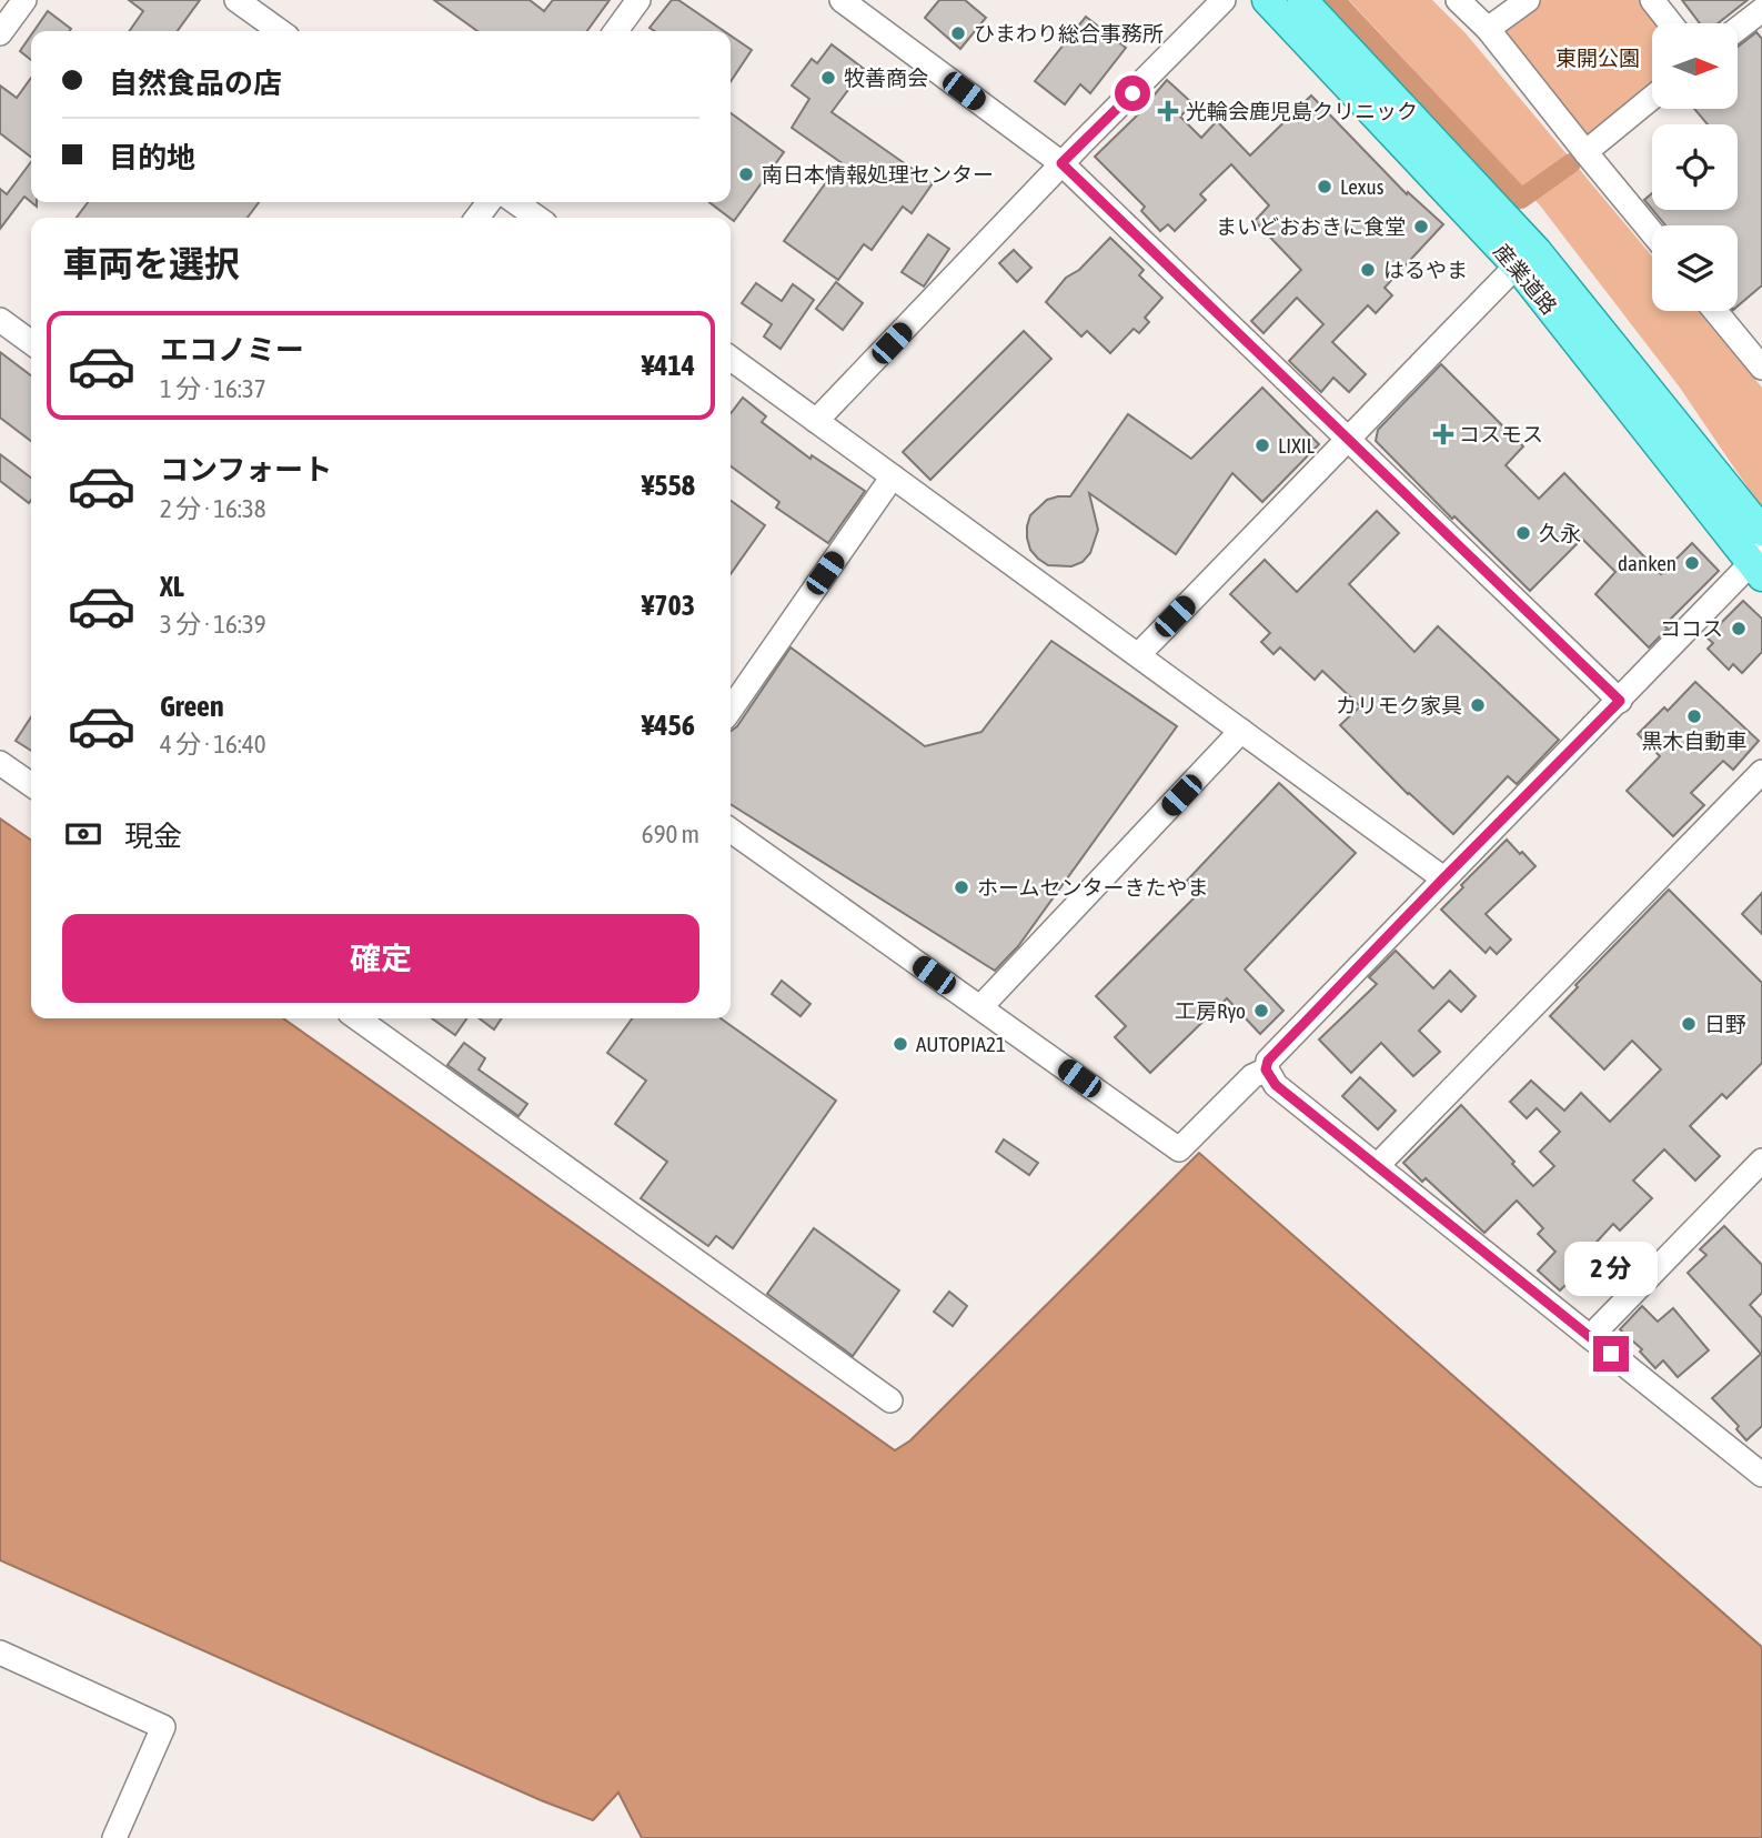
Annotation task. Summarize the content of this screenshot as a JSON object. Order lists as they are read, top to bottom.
{
  "streets": {
    "main road": ["産業道路"]
  },
  "parks": ["東開公園"],
  "places": {
    "other": [
      "ひまわり総合事務所",
      "牧善商会",
      "南日本情報処理センター",
      "Lexus",
      "まいどおおきに食堂",
      "はるやま",
      "LIXIL",
      "久永",
      "danken",
      "ココス",
      "カリモク家具",
      "黒木自動車",
      "ホームセンターきたやま",
      "工房Ryo",
      "日野",
      "AUTOPIA21"
    ],
    "health": ["光輪会鹿児島クリニック", "コスモス"]
  },
  "north": "right",
  "page": {
    "banner": ["自然食品の店", "目的地"],
    "heading": "車両を選択",
    "list": [
      {
        "name": "エコノミー",
        "note": "1 分 · 16:37",
        "value": "¥414"
      },
      {
        "name": "コンフォート",
        "note": "2 分 · 16:38",
        "value": "¥558"
      },
      {
        "name": "XL",
        "note": "3 分 · 16:39",
        "value": "¥703"
      },
      {
        "name": "Green",
        "note": "4 分 · 16:40",
        "value": "¥456"
      }
    ],
    "pay": ["現金", "690 m"],
    "buttons": "確定",
    "bubble": "2 分"
  }
}
